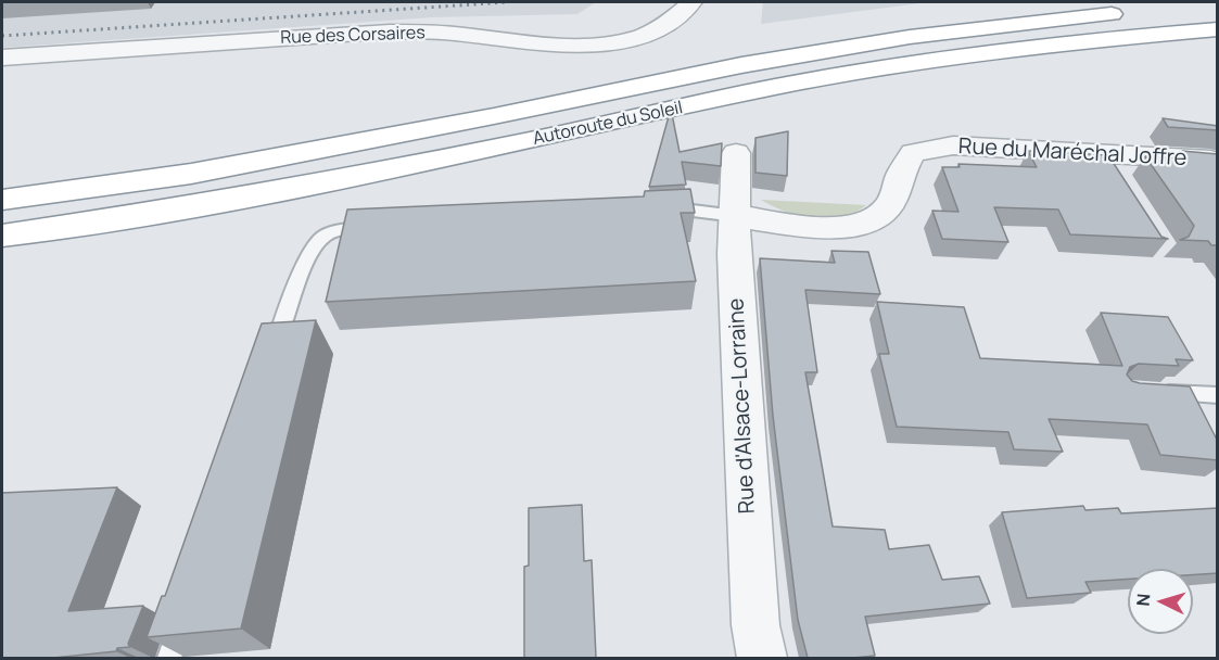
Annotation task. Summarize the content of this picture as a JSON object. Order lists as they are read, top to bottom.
{
  "streets": {
    "highway": ["Autoroute du Soleil"],
    "street": ["Rue des Corsaires", "Rue du Maréchal Joffre", "Rue d'Alsace-Lorraine"]
  },
  "crossings": [
    ["Rue du Maréchal Joffre", "Rue d'Alsace-Lorraine"]
  ],
  "north": "left"
}
